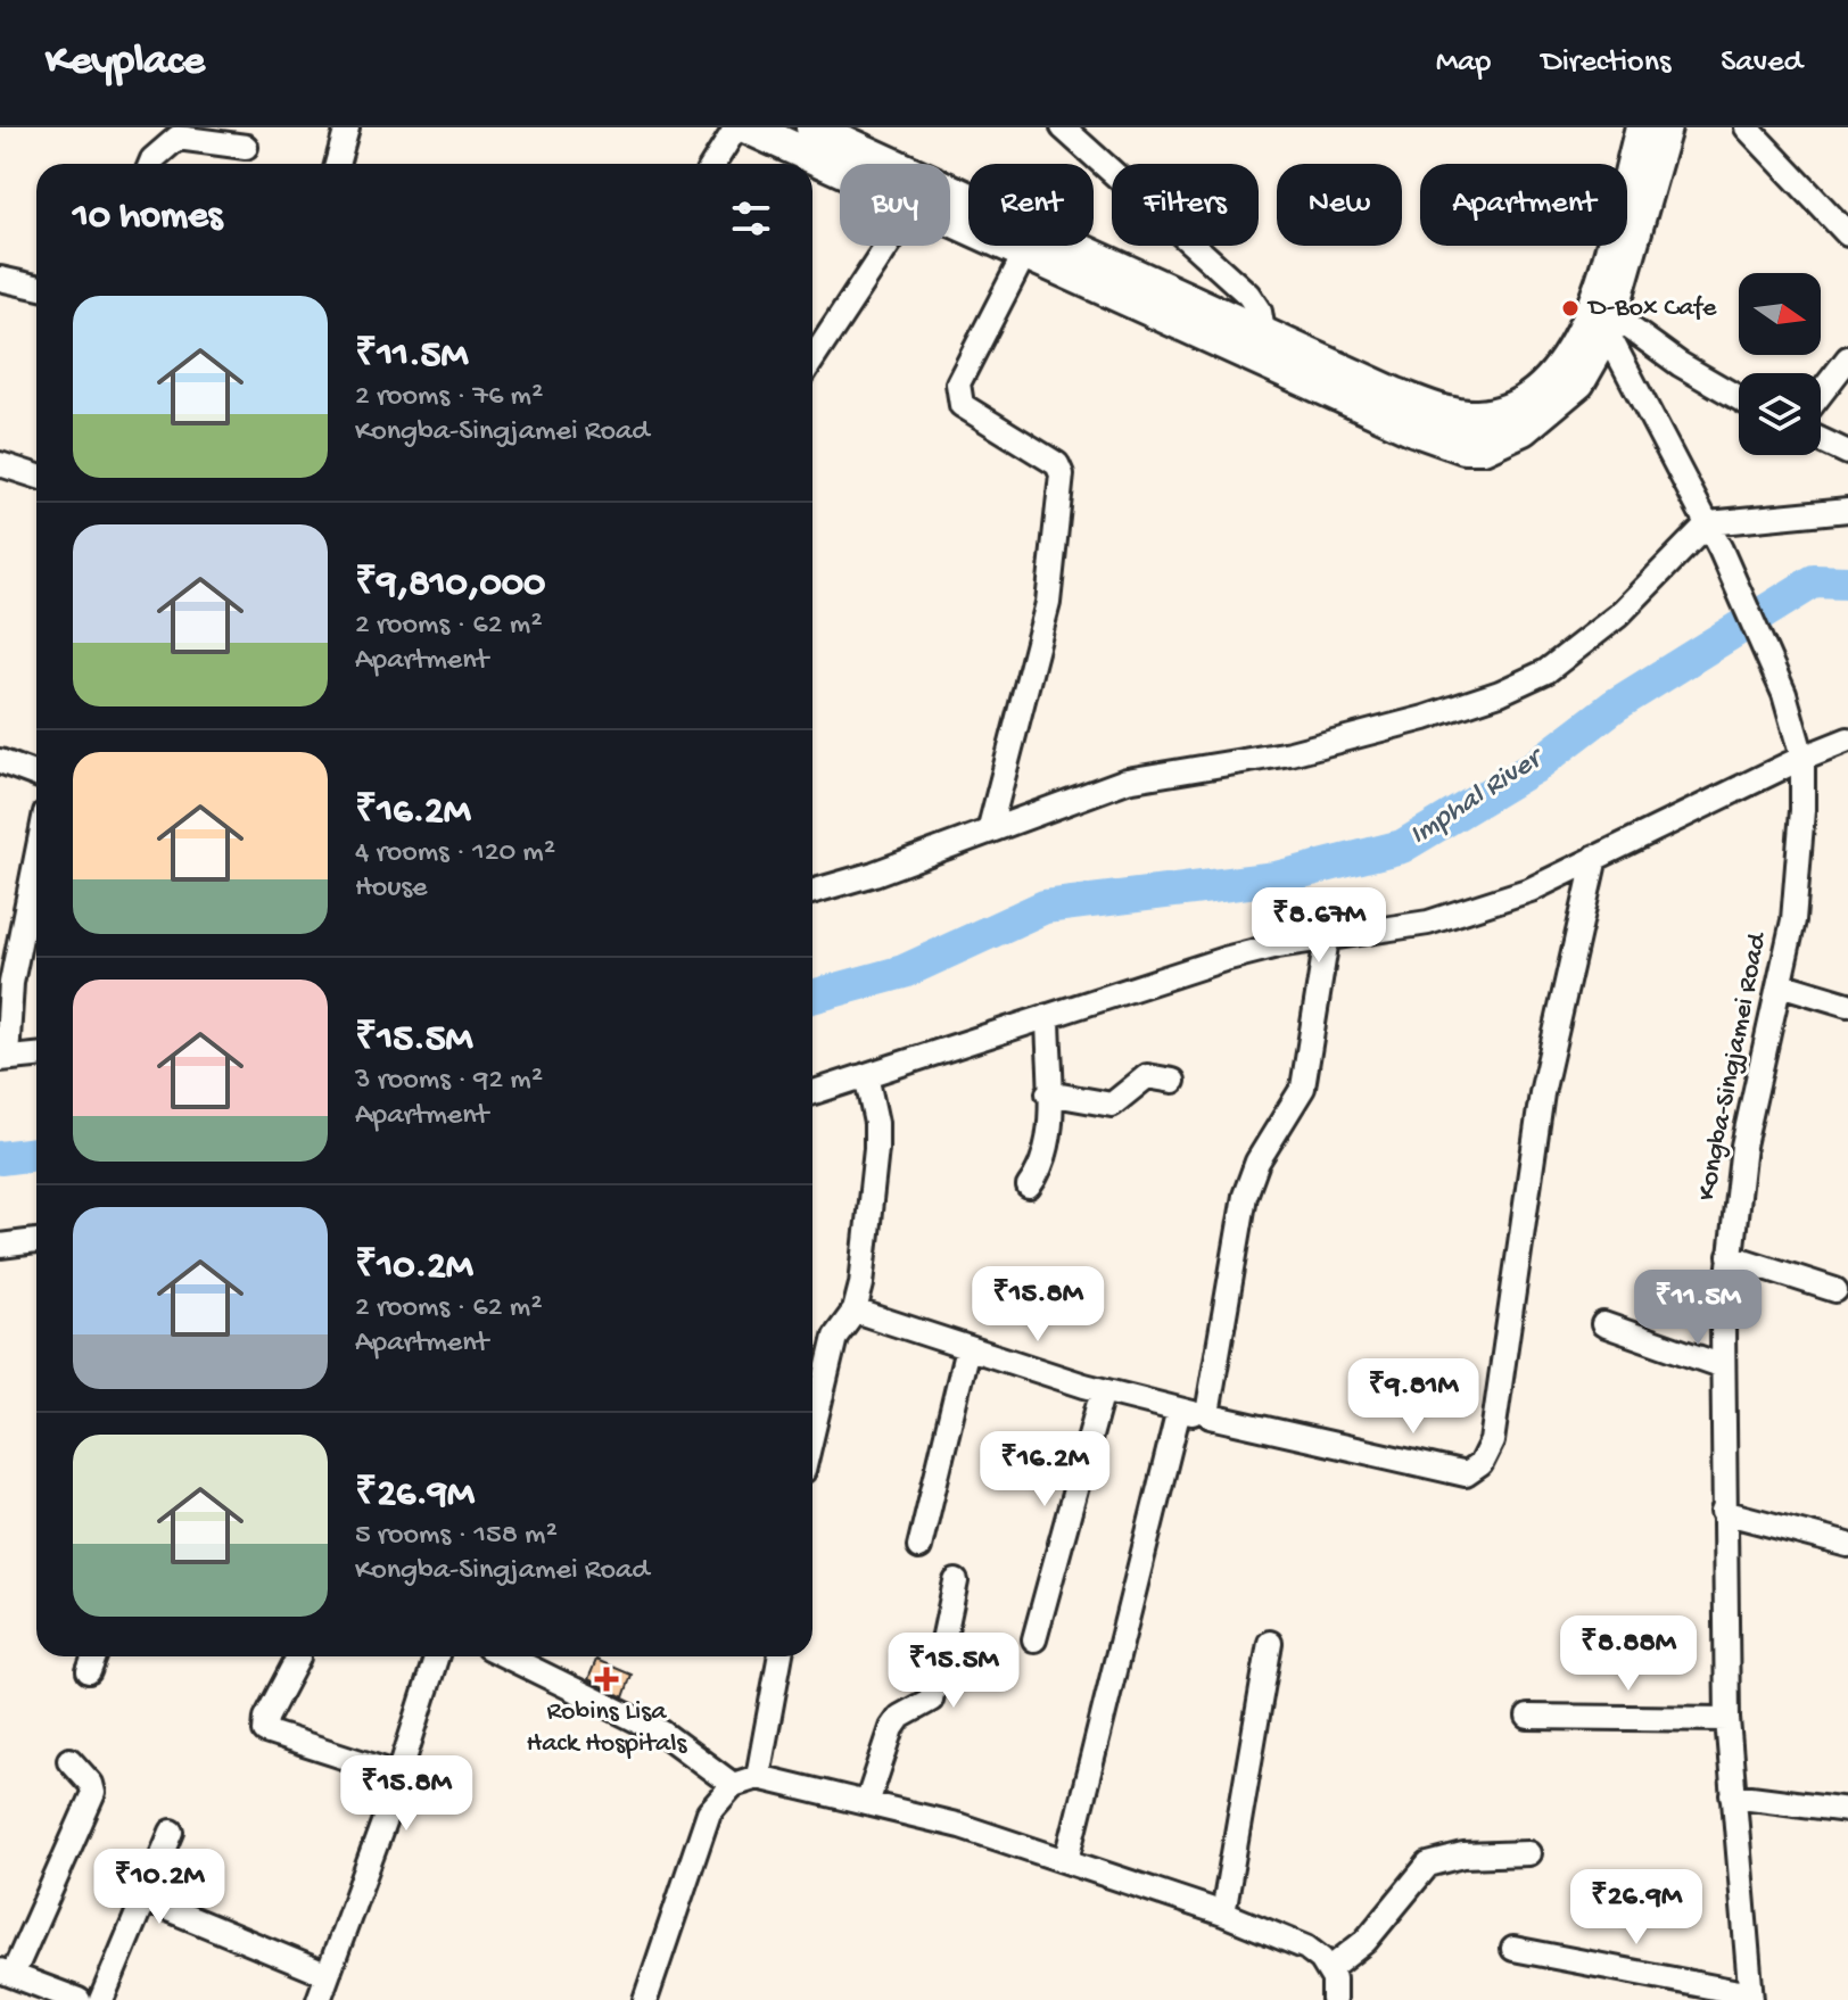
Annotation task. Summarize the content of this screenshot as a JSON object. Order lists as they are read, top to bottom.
{
  "streets": {
    "street": ["Kongba-Singjamei Road"]
  },
  "water": ["Imphal River"],
  "places": {
    "other": ["D-Box Cafe"],
    "health": ["Robins Lisa Hack Hospitals"]
  },
  "north": "right",
  "page": {
    "header": "Keyplace",
    "nav": ["Map", "Directions", "Saved"],
    "chip": [
      "Buy",
      "Rent",
      "Filters",
      "New",
      "Apartment"
    ],
    "heading": "10 homes",
    "list": [
      {
        "name": "₹11.5M",
        "note": "2 rooms · 76 m² · Kongba-Singjamei Road"
      },
      {
        "name": "₹9,810,000",
        "note": "2 rooms · 62 m² · Apartment"
      },
      {
        "name": "₹16.2M",
        "note": "4 rooms · 120 m² · House"
      },
      {
        "name": "₹15.5M",
        "note": "3 rooms · 92 m² · Apartment"
      },
      {
        "name": "₹10.2M",
        "note": "2 rooms · 62 m² · Apartment"
      },
      {
        "name": "₹26.9M",
        "note": "5 rooms · 158 m² · Kongba-Singjamei Road"
      }
    ],
    "price": [
      "₹8.67M",
      "₹15.8M",
      "₹11.5M",
      "₹9.81M",
      "₹16.2M",
      "₹8.88M",
      "₹15.5M",
      "₹15.8M",
      "₹10.2M",
      "₹26.9M"
    ]
  }
}
